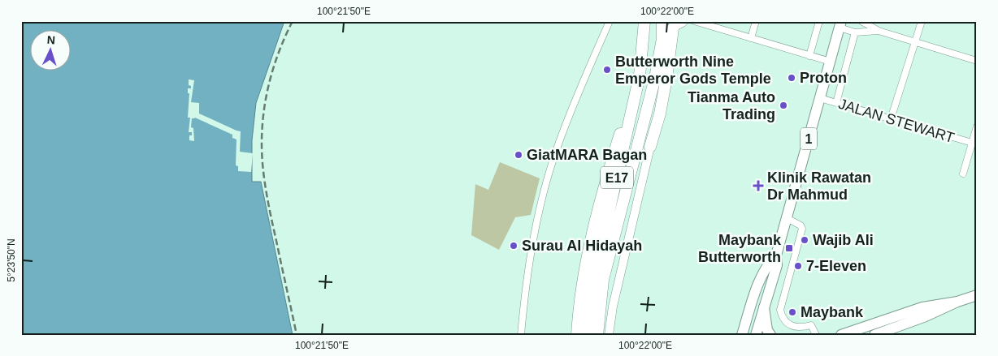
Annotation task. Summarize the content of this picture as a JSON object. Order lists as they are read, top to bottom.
{
  "streets": {
    "highway": ["E17"],
    "main road": ["1"],
    "street": ["JALAN STEWART"]
  },
  "crossings": [
    ["JALAN STEWART", "1"]
  ],
  "places": {
    "other": [
      "Butterworth Nine Emperor Gods Temple",
      "Proton",
      "Tianma Auto Trading",
      "GiatMARA Bagan",
      "Wajib Ali",
      "Surau Al Hidayah",
      "7-Eleven",
      "Maybank"
    ],
    "health": ["Klinik Rawatan Dr Mahmud"],
    "transit": ["Maybank Butterworth"]
  },
  "north": "top",
  "coordinates": ["100°21'50\"E", "100°22'00\"E", "5°23'50\"N"]
}
